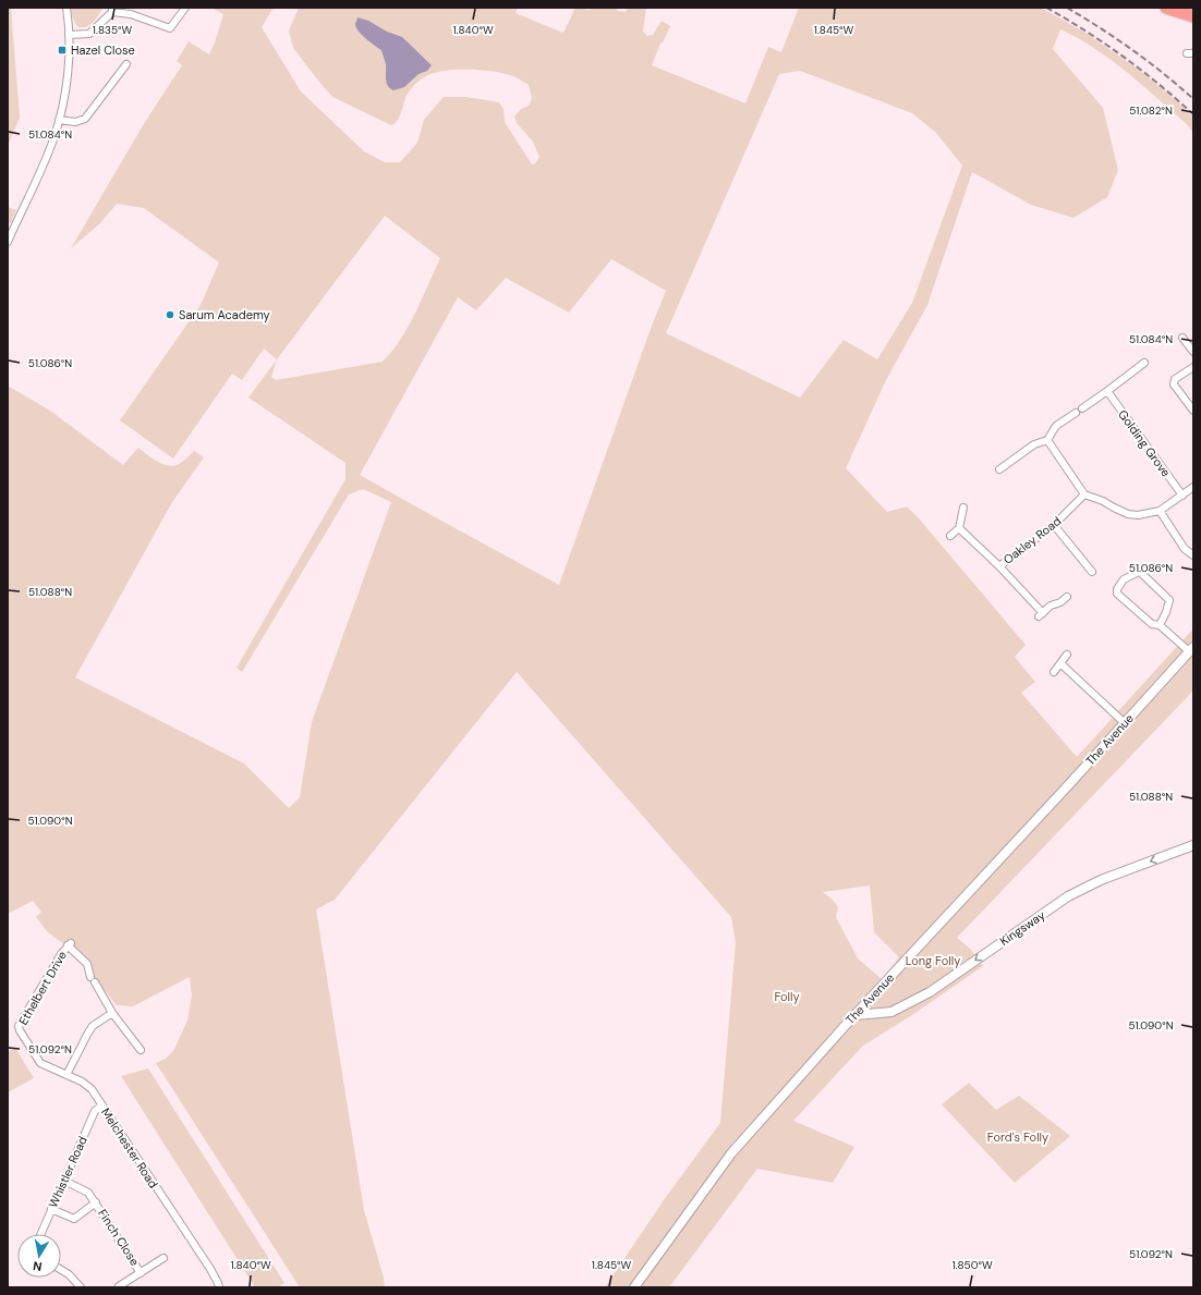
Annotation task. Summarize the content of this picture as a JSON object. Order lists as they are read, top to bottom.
{
  "streets": {
    "street": [
      "Golding Grove",
      "Oakley Road",
      "The Avenue",
      "Kingsway",
      "Ethelbert Drive",
      "Melchester Road",
      "Whistler Road",
      "Finch Close"
    ]
  },
  "crossings": [
    ["The Avenue", "Kingsway"],
    ["Ethelbert Drive", "Melchester Road"],
    ["Melchester Road", "Whistler Road"],
    ["Whistler Road", "Finch Close"]
  ],
  "one_way": ["Kingsway"],
  "parks": ["Long Folly", "Folly", "Ford's Folly"],
  "places": {
    "transit": ["Hazel Close"],
    "other": ["Sarum Academy"]
  },
  "north": "bottom",
  "coordinates": [
    "1.835°W",
    "1.840°W",
    "1.845°W",
    "51.082°N",
    "51.084°N",
    "51.086°N",
    "51.088°N",
    "51.090°N",
    "51.092°N",
    "1.850°W"
  ]
}
